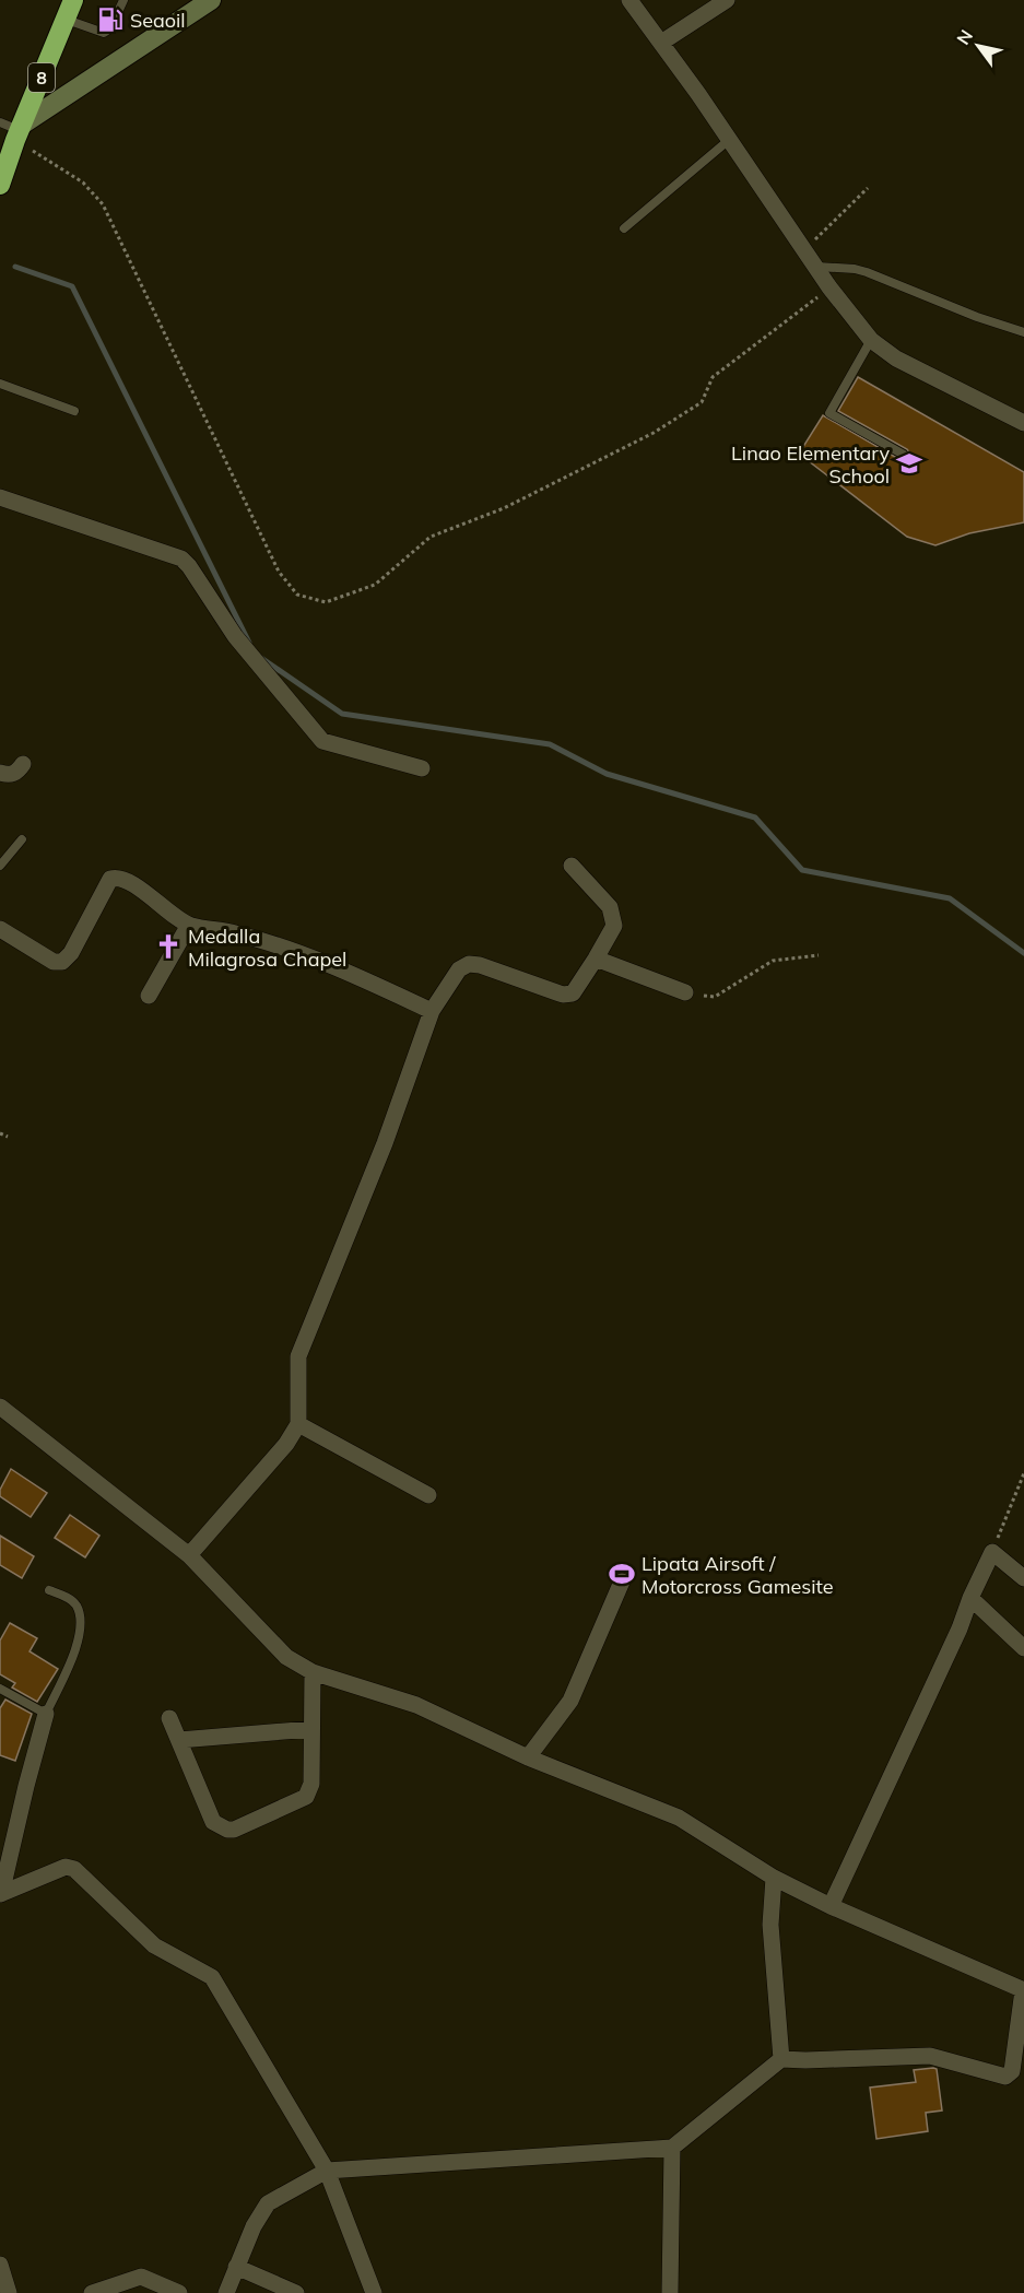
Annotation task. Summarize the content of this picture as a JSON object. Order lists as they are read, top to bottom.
{
  "streets": {
    "highway": ["8"]
  },
  "places": {
    "fuel station": ["Seaoil"],
    "school or university": ["Linao Elementary School"],
    "church": ["Medalla Milagrosa Chapel"],
    "sports": ["Lipata Airsoft / Motorcross Gamesite"]
  },
  "north": "top left"
}
